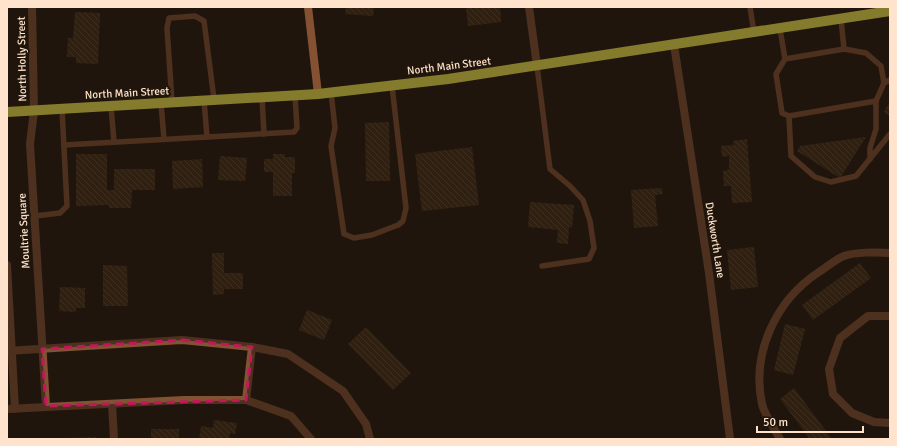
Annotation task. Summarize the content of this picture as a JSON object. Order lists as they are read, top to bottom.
{
  "streets": {
    "main road": ["North Main Street"],
    "street": ["North Holly Street", "Moultrie Square", "Duckworth Lane"]
  },
  "crossings": [
    ["North Holly Street", "North Main Street"],
    ["North Holly Street", "Moultrie Square"],
    ["North Main Street", "Moultrie Square"],
    ["North Main Street", "Duckworth Lane"]
  ],
  "scale_bar": "50 m"
}
